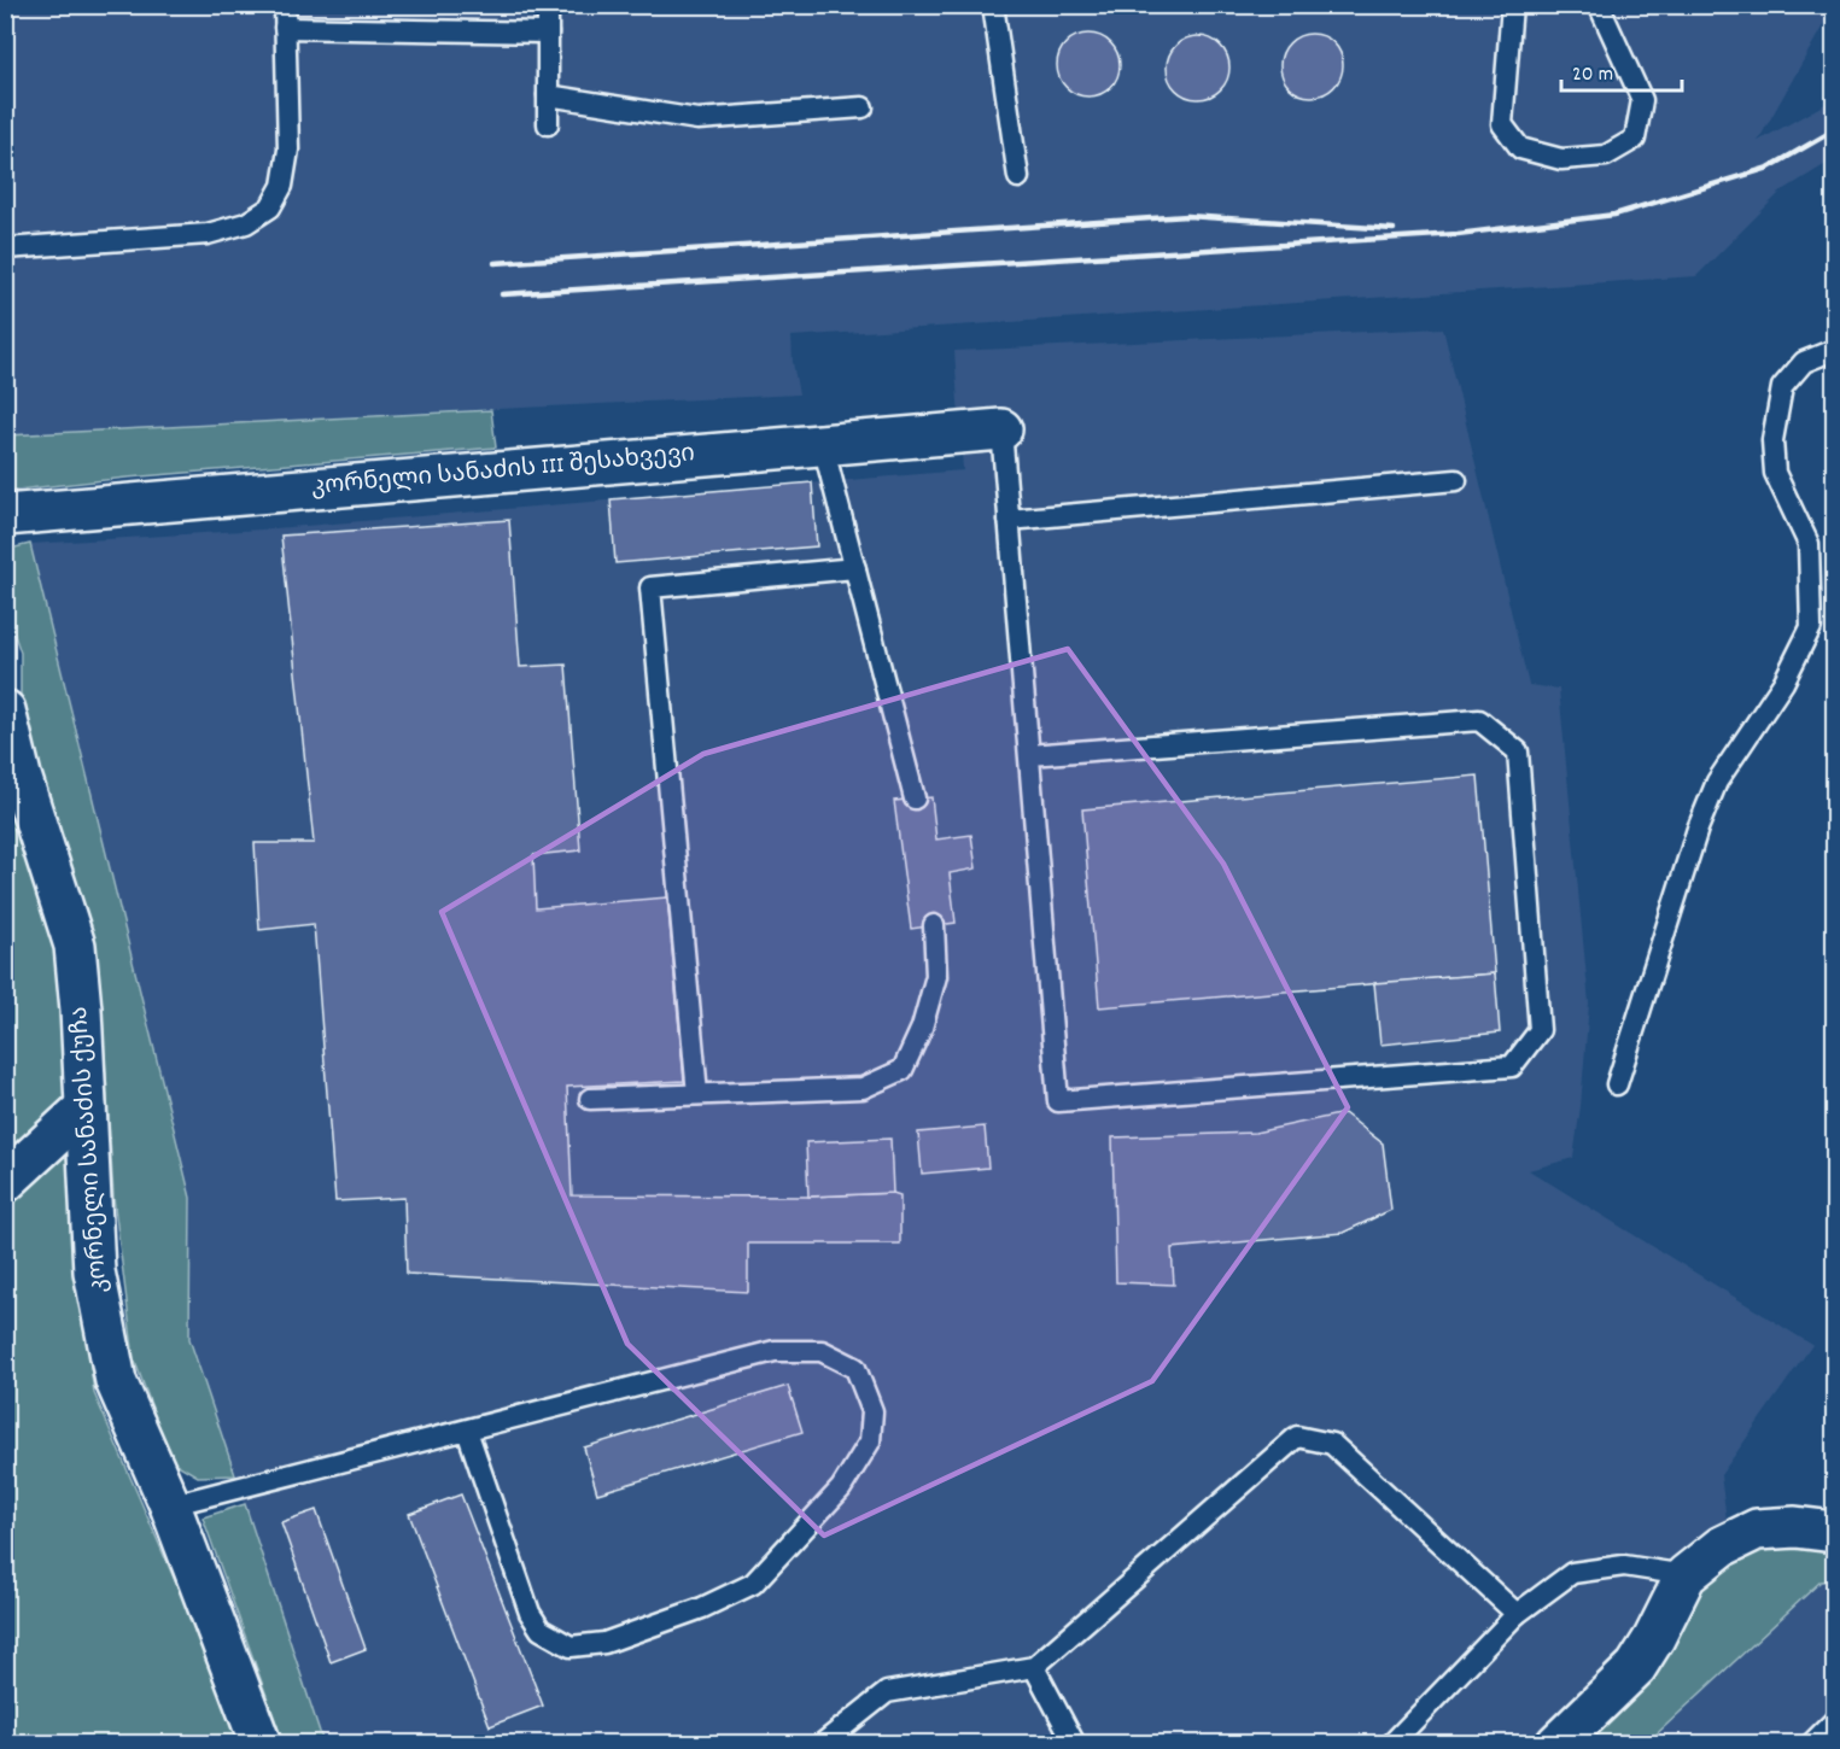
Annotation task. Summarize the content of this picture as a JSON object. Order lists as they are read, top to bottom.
{
  "streets": {
    "street": ["კორნელი სანაძის III შესახვევი", "კორნელი სანაძის ქუჩა"]
  },
  "scale_bar": "20 m"
}
